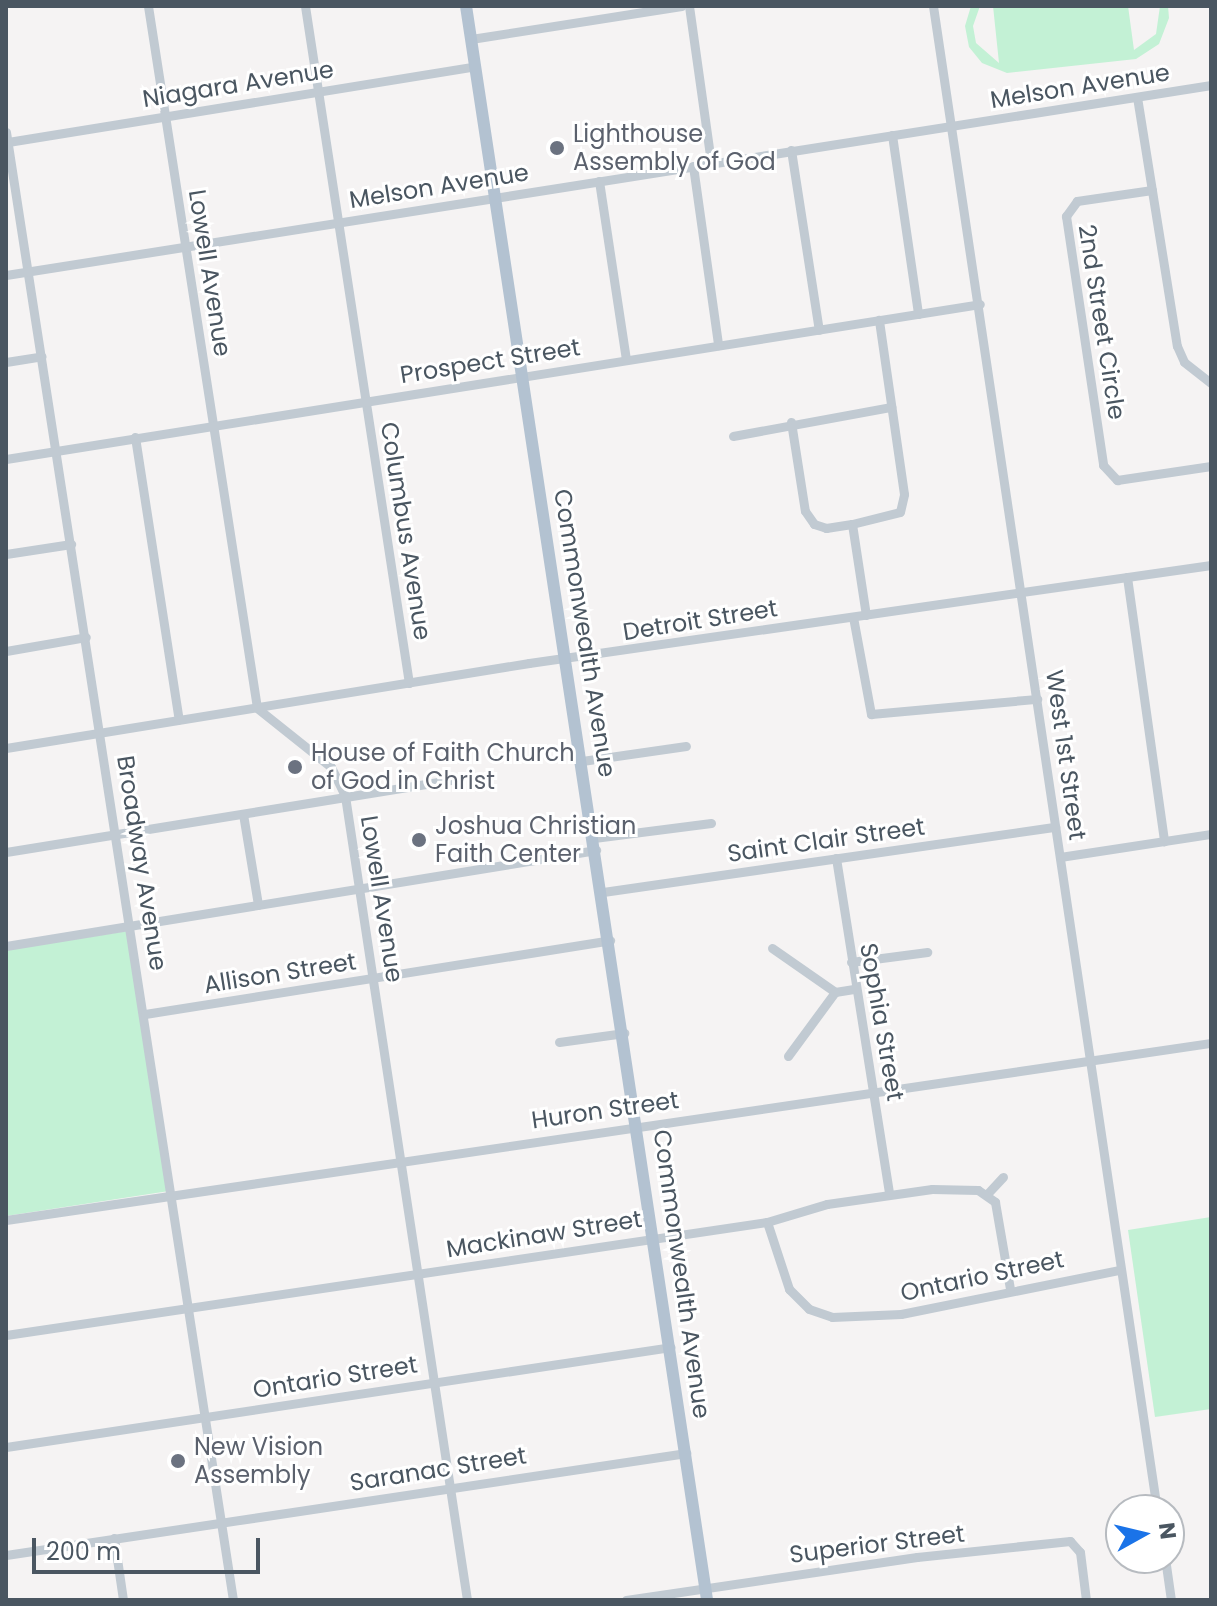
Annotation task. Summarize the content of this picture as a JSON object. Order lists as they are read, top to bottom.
{
  "streets": {
    "main road": ["Commonwealth Avenue"],
    "street": [
      "Niagara Avenue",
      "Melson Avenue",
      "Lowell Avenue",
      "2nd Street Circle",
      "Prospect Street",
      "Columbus Avenue",
      "Detroit Street",
      "West 1st Street",
      "Saint Clair Street",
      "Broadway Avenue",
      "Allison Street",
      "Sophia Street",
      "Huron Street",
      "Mackinaw Street",
      "Ontario Street",
      "Saranac Street",
      "Superior Street"
    ]
  },
  "crossings": [
    ["Niagara Avenue", "Lowell Avenue"],
    ["Niagara Avenue", "Columbus Avenue"],
    ["Niagara Avenue", "Commonwealth Avenue"],
    ["Niagara Avenue", "Broadway Avenue"],
    ["Melson Avenue", "Lowell Avenue"],
    ["Melson Avenue", "Columbus Avenue"],
    ["Melson Avenue", "Commonwealth Avenue"],
    ["Melson Avenue", "West 1st Street"],
    ["Melson Avenue", "Broadway Avenue"],
    ["Lowell Avenue", "Prospect Street"],
    ["Lowell Avenue", "Detroit Street"],
    ["Lowell Avenue", "Allison Street"],
    ["Lowell Avenue", "Huron Street"],
    ["Lowell Avenue", "Mackinaw Street"],
    ["Lowell Avenue", "Ontario Street"],
    ["Lowell Avenue", "Saranac Street"],
    ["Prospect Street", "Columbus Avenue"],
    ["Prospect Street", "Commonwealth Avenue"],
    ["Prospect Street", "West 1st Street"],
    ["Prospect Street", "Broadway Avenue"],
    ["Columbus Avenue", "Detroit Street"],
    ["Detroit Street", "Commonwealth Avenue"],
    ["Detroit Street", "West 1st Street"],
    ["Detroit Street", "Broadway Avenue"],
    ["Commonwealth Avenue", "Saint Clair Street"],
    ["Commonwealth Avenue", "Allison Street"],
    ["Commonwealth Avenue", "Huron Street"],
    ["Commonwealth Avenue", "Mackinaw Street"],
    ["Commonwealth Avenue", "Ontario Street"],
    ["Commonwealth Avenue", "Saranac Street"],
    ["Commonwealth Avenue", "Superior Street"],
    ["West 1st Street", "Saint Clair Street"],
    ["West 1st Street", "Huron Street"],
    ["West 1st Street", "Ontario Street"],
    ["Saint Clair Street", "Sophia Street"],
    ["Broadway Avenue", "Allison Street"],
    ["Broadway Avenue", "Huron Street"],
    ["Broadway Avenue", "Mackinaw Street"],
    ["Broadway Avenue", "Ontario Street"],
    ["Broadway Avenue", "Saranac Street"],
    ["Sophia Street", "Huron Street"],
    ["Sophia Street", "Mackinaw Street"],
    ["Mackinaw Street", "Ontario Street"]
  ],
  "places": [
    "Lighthouse Assembly of God",
    "House of Faith Church of God in Christ",
    "Joshua Christian Faith Center",
    "New Vision Assembly"
  ],
  "scale_bar": "200 m",
  "north": "right"
}
